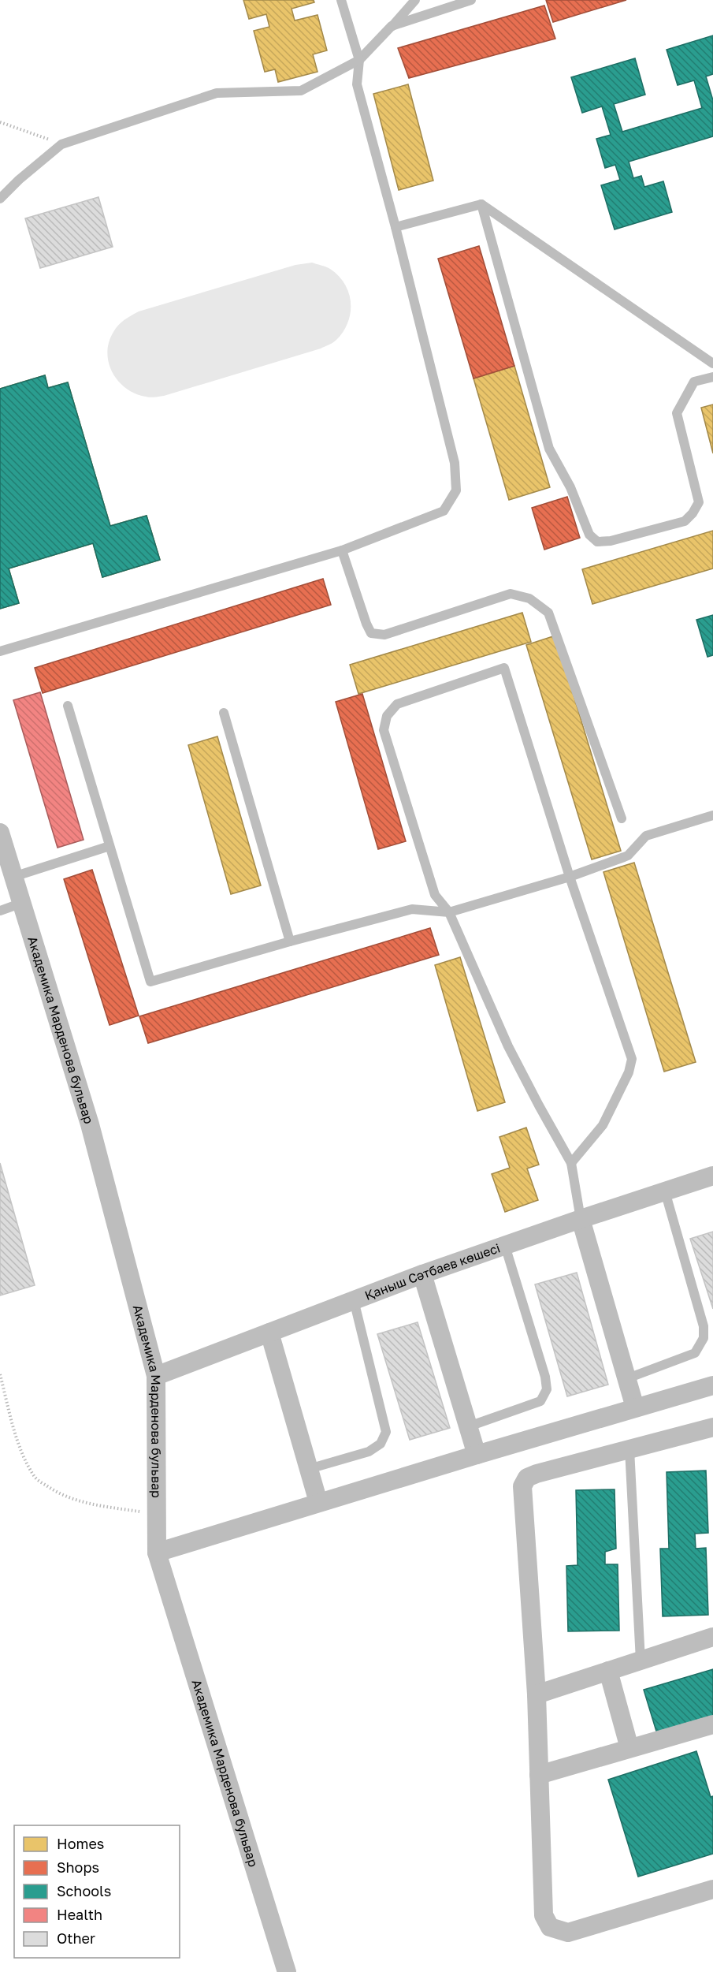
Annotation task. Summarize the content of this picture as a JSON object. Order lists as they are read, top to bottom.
{
  "streets": {
    "street": ["Академика Марденова бульвар", "Қаныш Сәтбаев көшесі"]
  },
  "crossings": [
    ["Академика Марденова бульвар", "Қаныш Сәтбаев көшесі"]
  ],
  "legend": [
    "Homes",
    "Shops",
    "Schools",
    "Health",
    "Other"
  ]
}
